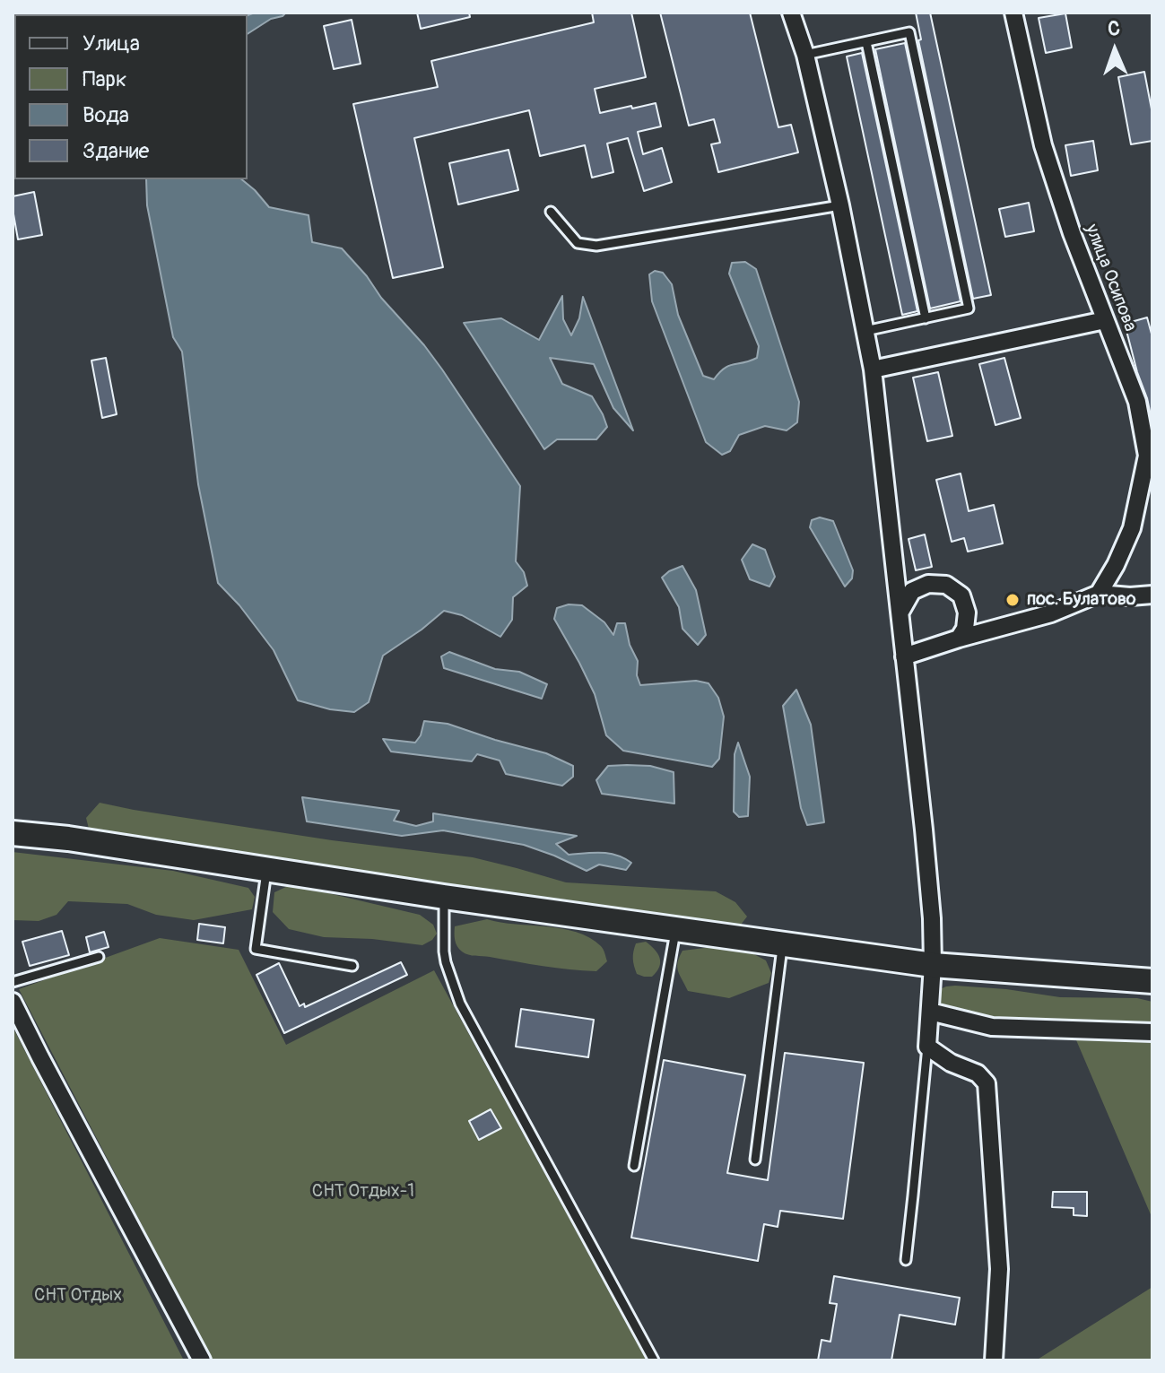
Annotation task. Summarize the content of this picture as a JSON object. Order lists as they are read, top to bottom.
{
  "streets": {
    "street": ["улица Осипова"]
  },
  "parks": ["СНТ Отдых-1", "СНТ Отдых"],
  "places": ["пос. Булатово"],
  "legend": [
    "Улица",
    "Парк",
    "Вода",
    "Здание"
  ],
  "north": "top"
}
